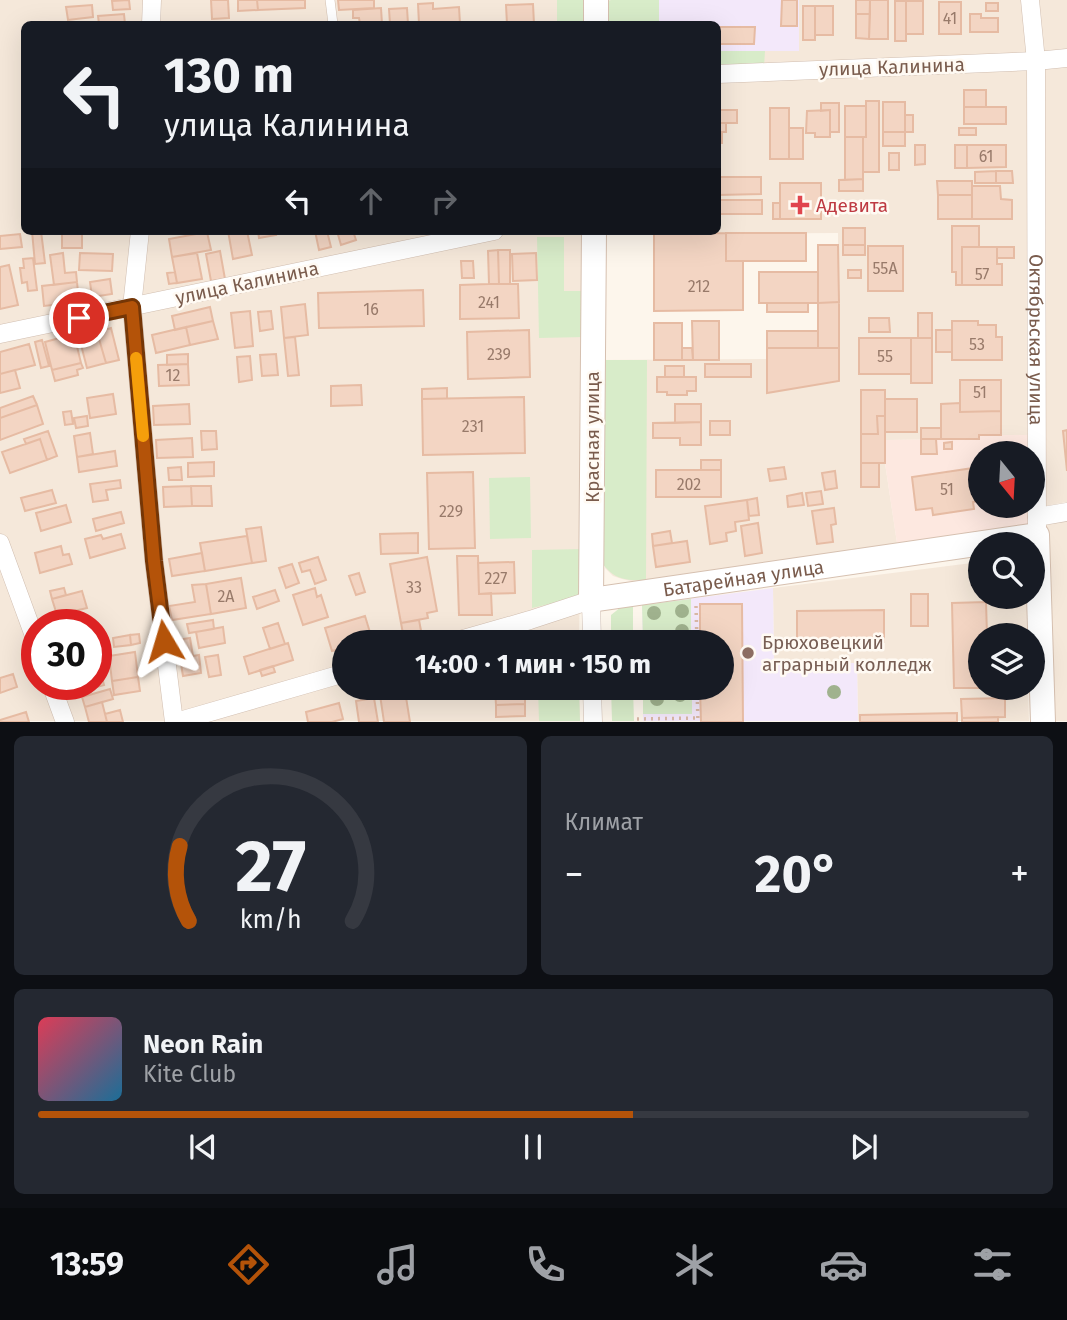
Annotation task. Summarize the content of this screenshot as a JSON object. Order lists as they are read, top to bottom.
{
  "streets": {
    "street": [
      "улица Калинина",
      "Октябрьская улица",
      "Красная улица",
      "Батарейная улица"
    ]
  },
  "crossings": [
    ["улица Калинина", "Октябрьская улица"],
    ["Октябрьская улица", "Батарейная улица"],
    ["Красная улица", "Батарейная улица"]
  ],
  "places": {
    "health": ["Адевита"],
    "other": ["Брюховецкий аграрный колледж"]
  },
  "house_numbers": [
    "41",
    "61",
    "55А",
    "57",
    "212",
    "241",
    "16",
    "53",
    "239",
    "55",
    "12",
    "51",
    "231",
    "202",
    "51",
    "229",
    "227",
    "33",
    "2А"
  ],
  "north": "bottom",
  "page": {
    "turn": ["130 m", "улица Калинина"],
    "limit": "30",
    "trip": "14:00 · 1 мин · 150 m",
    "tile": "Климат",
    "heat": ["−", "20°", "+"],
    "song": ["Neon Rain", "Kite Club"],
    "tabs": "13:59",
    "gauge": ["27", "km/h"]
  }
}
